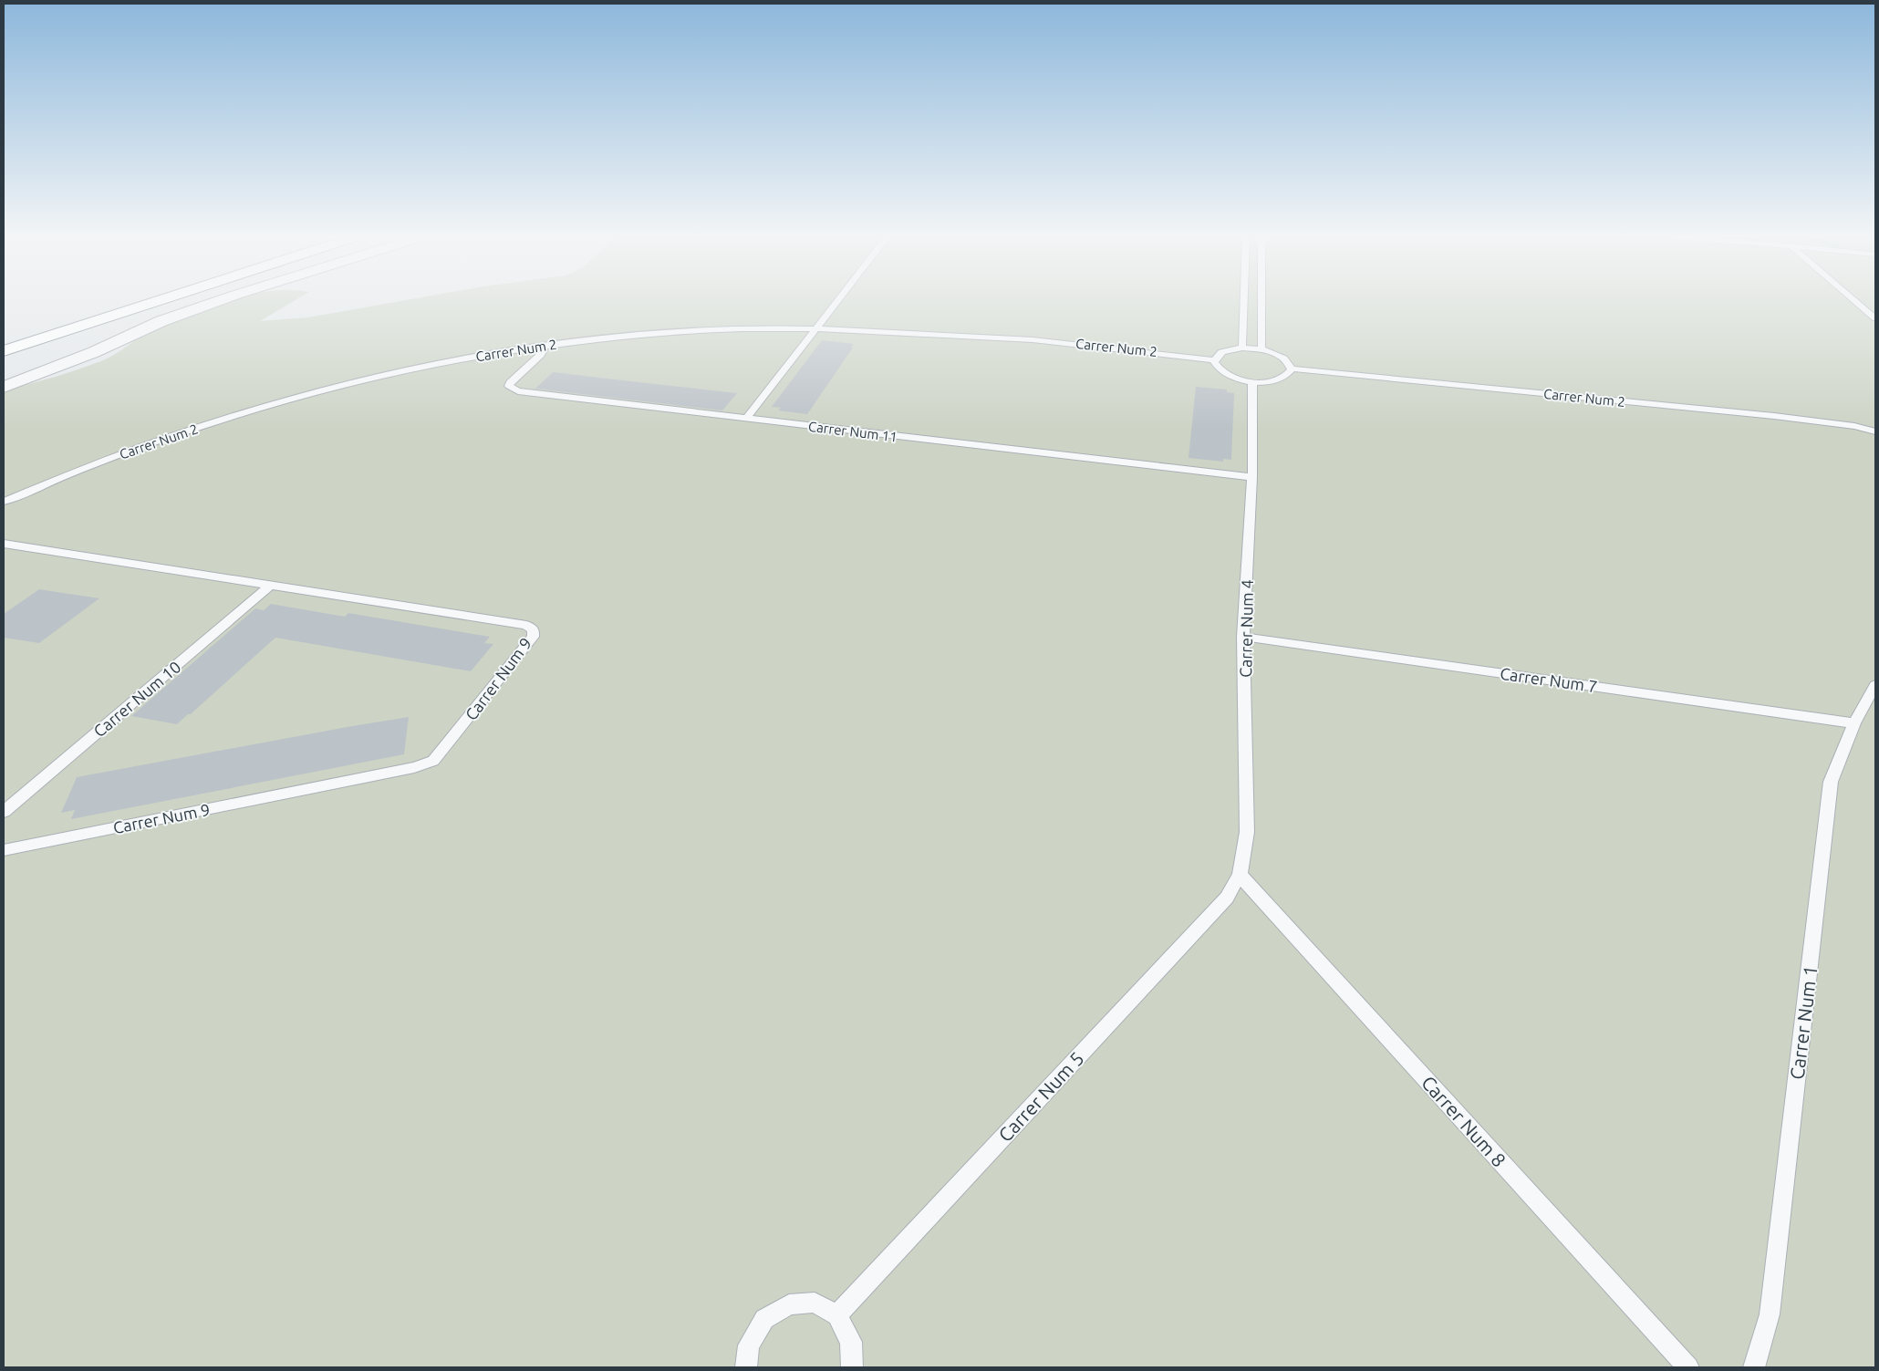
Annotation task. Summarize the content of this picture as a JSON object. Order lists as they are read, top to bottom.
{
  "streets": {
    "lane": [
      "Carrer Num 2",
      "Carrer Num 11",
      "Carrer Num 4",
      "Carrer Num 9",
      "Carrer Num 7",
      "Carrer Num 10",
      "Carrer Num 1",
      "Carrer Num 5",
      "Carrer Num 8"
    ]
  },
  "crossings": [
    ["Carrer Num 2", "Carrer Num 11"],
    ["Carrer Num 11", "Carrer Num 4"],
    ["Carrer Num 4", "Carrer Num 7"],
    ["Carrer Num 4", "Carrer Num 5"],
    ["Carrer Num 4", "Carrer Num 8"],
    ["Carrer Num 9", "Carrer Num 10"],
    ["Carrer Num 7", "Carrer Num 1"],
    ["Carrer Num 5", "Carrer Num 8"]
  ]
}
